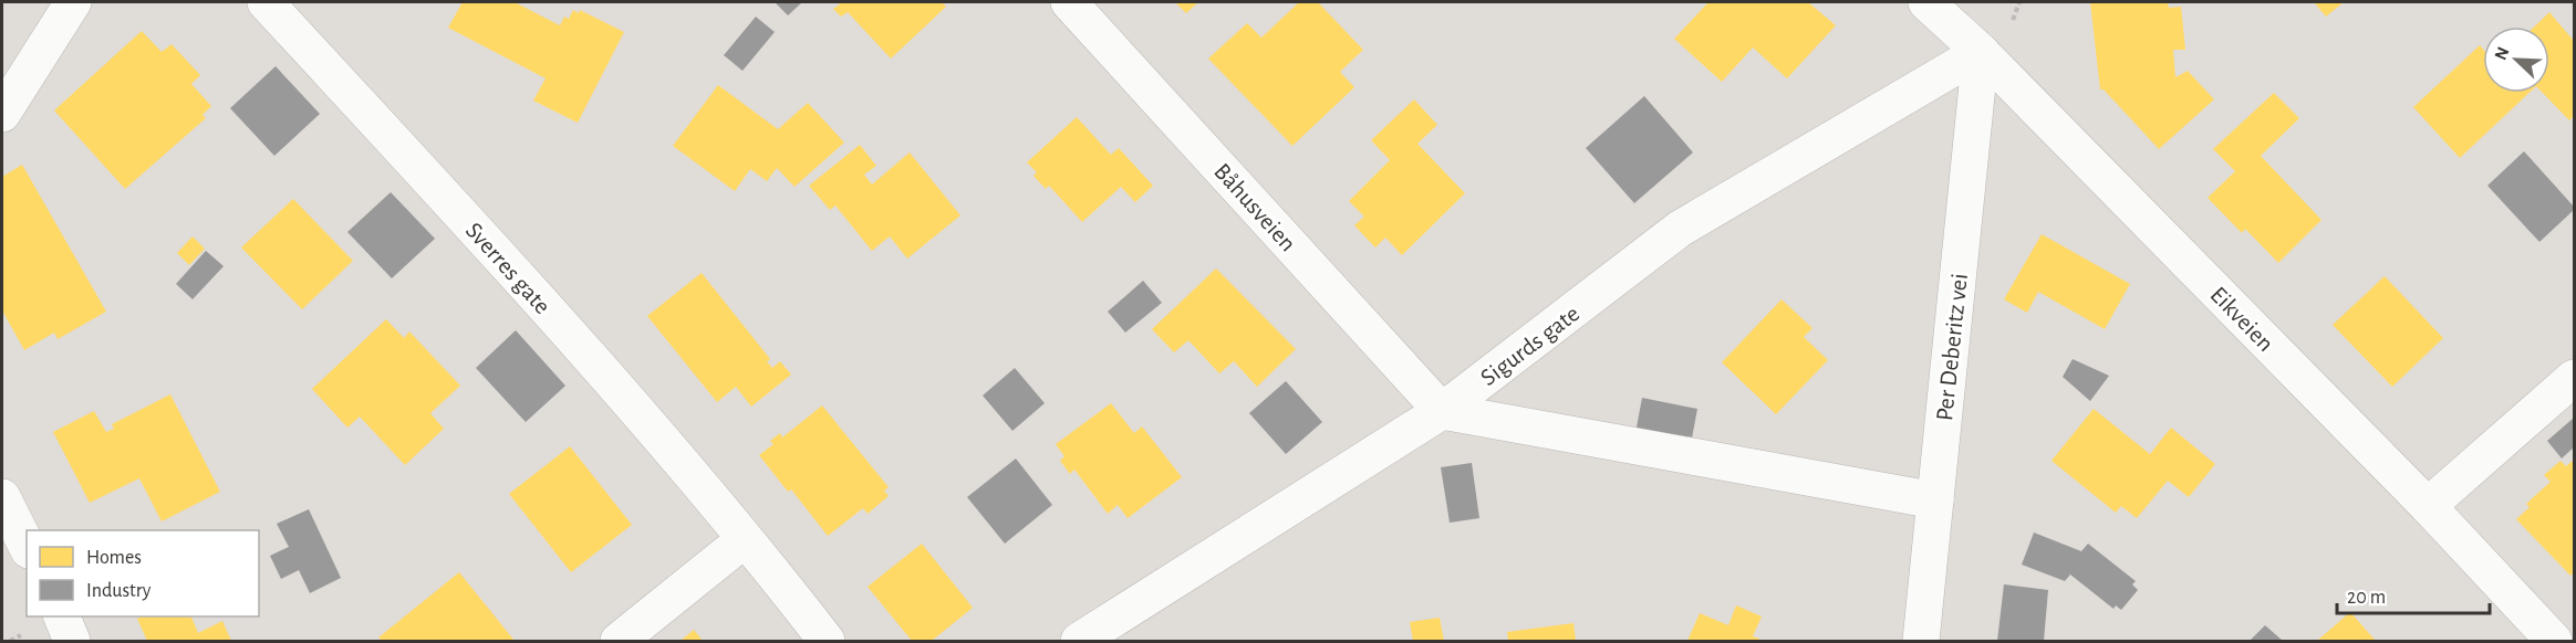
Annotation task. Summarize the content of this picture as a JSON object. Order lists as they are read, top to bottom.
{
  "streets": {
    "street": [
      "Båhusveien",
      "Sverres gate",
      "Eikveien",
      "Sigurds gate",
      "Per Deberitz vei"
    ]
  },
  "crossings": [
    ["Båhusveien", "Sigurds gate"],
    ["Eikveien", "Sigurds gate"],
    ["Eikveien", "Per Deberitz vei"],
    ["Sigurds gate", "Per Deberitz vei"]
  ],
  "legend": ["Homes", "Industry"],
  "scale_bar": "20 m",
  "north": "top left"
}
